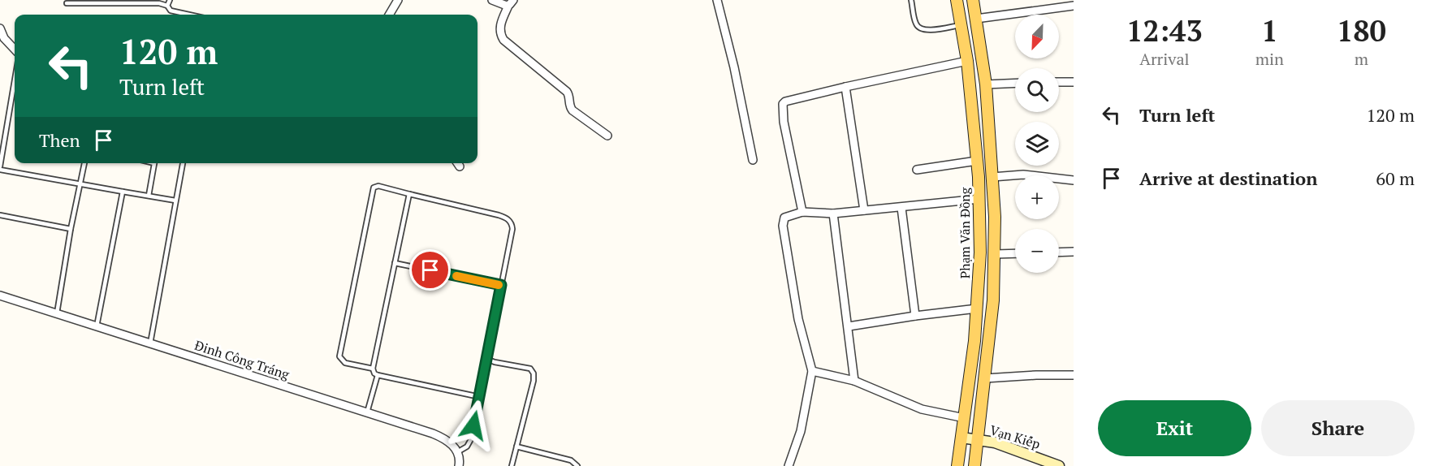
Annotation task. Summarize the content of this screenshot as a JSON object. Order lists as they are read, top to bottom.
{
  "streets": {
    "main road": ["Phạm Văn Đồng"],
    "street": ["Đinh Công Tráng", "Vạn Kiếp"]
  },
  "crossings": [
    ["Phạm Văn Đồng", "Vạn Kiếp"]
  ],
  "north": "bottom left",
  "page": {
    "eta": [
      "12:43",
      "Arrival",
      "1",
      "min",
      "180",
      "m"
    ],
    "map_buttons": ["+", "−"],
    "turn": ["120 m", "Turn left"],
    "list": [
      {
        "name": "Turn left",
        "value": "120 m"
      },
      {
        "name": "Arrive at destination",
        "value": "60 m"
      }
    ],
    "then": "Then",
    "buttons": ["Exit", "Share"]
  }
}
